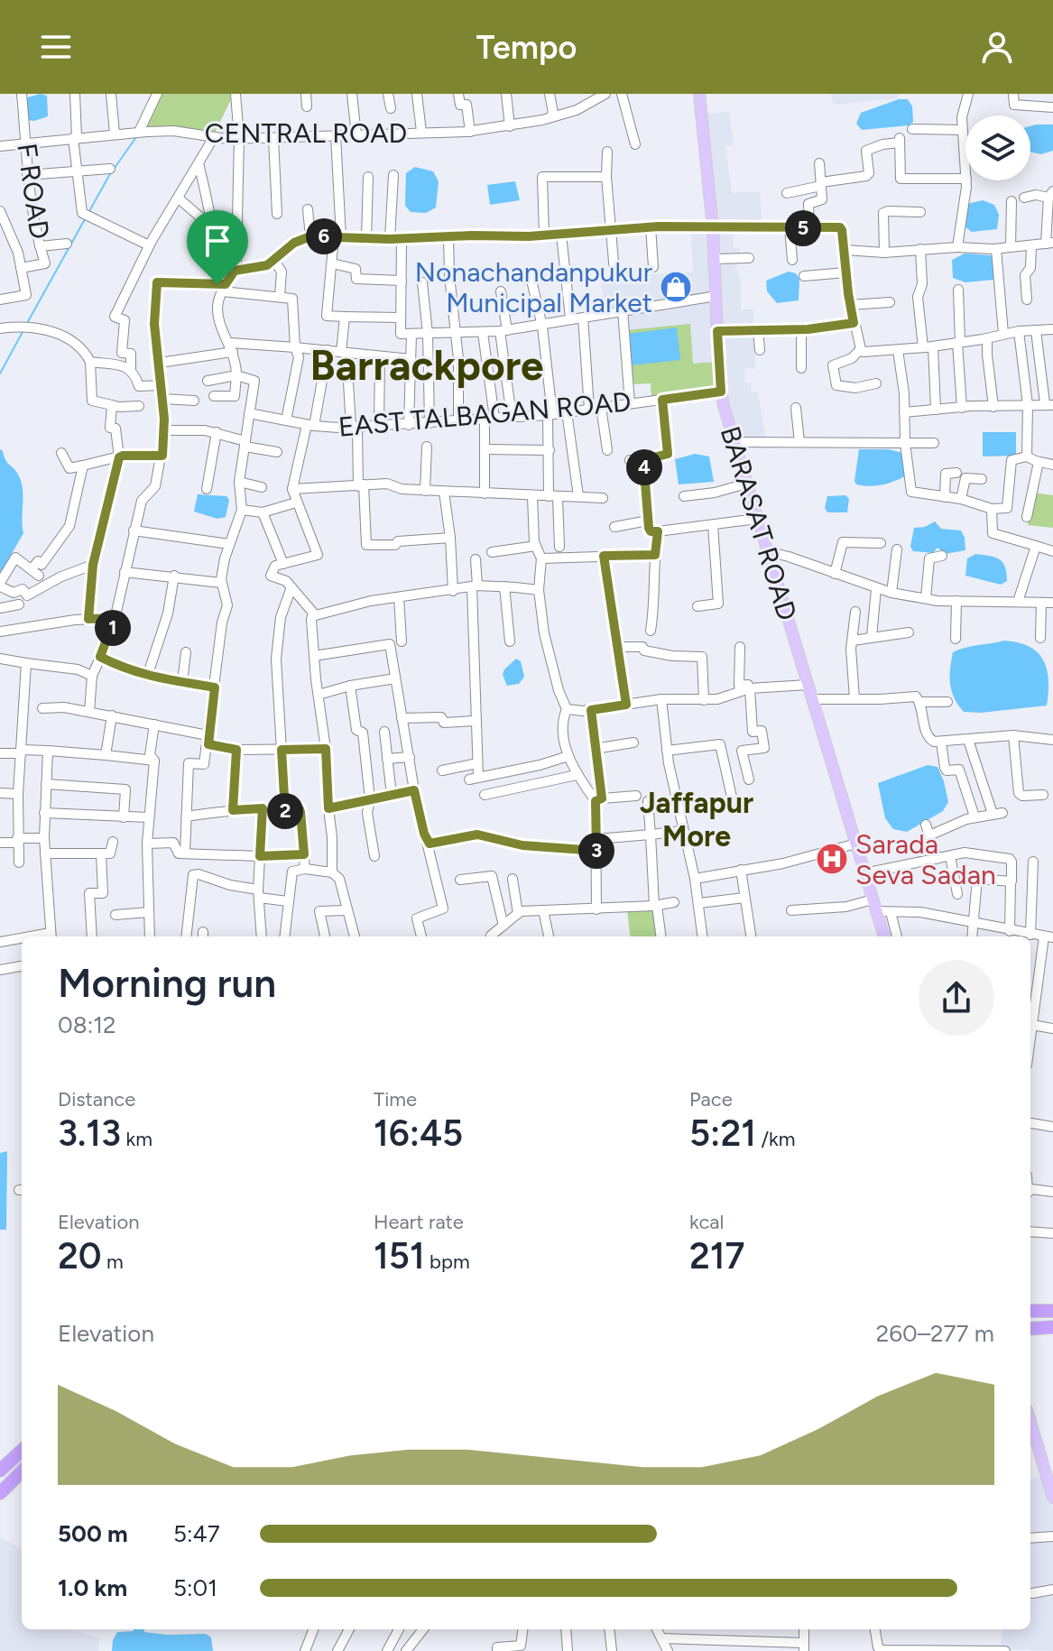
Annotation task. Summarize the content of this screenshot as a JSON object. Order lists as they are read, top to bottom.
{
  "streets": {
    "main road": ["BARASAT ROAD"],
    "street": ["CENTRAL ROAD", "F ROAD", "EAST TALBAGAN ROAD"]
  },
  "crossings": [
    ["CENTRAL ROAD", "F ROAD"],
    ["EAST TALBAGAN ROAD", "BARASAT ROAD"]
  ],
  "districts": ["Barrackpore", "Jaffapur More"],
  "places": {
    "shop": ["Nonachandanpukur Municipal Market"],
    "hospital": ["Sarada Seva Sadan"]
  },
  "page": {
    "header": "Tempo",
    "pins": [
      "5",
      "6",
      "4",
      "1",
      "2",
      "3"
    ],
    "heading": ["Morning run", "08:12"],
    "stats": [
      ["Distance", "3.13 km"],
      ["Time", "16:45"],
      ["Pace", "5:21 /km"],
      ["Elevation", "20 m"],
      ["Heart rate", "151 bpm"],
      ["kcal", "217"]
    ],
    "chart": ["Elevation", "260–277 m"],
    "list": [
      {
        "name": "500 m",
        "note": "5:47"
      },
      {
        "name": "1.0 km",
        "note": "5:01"
      }
    ]
  }
}
